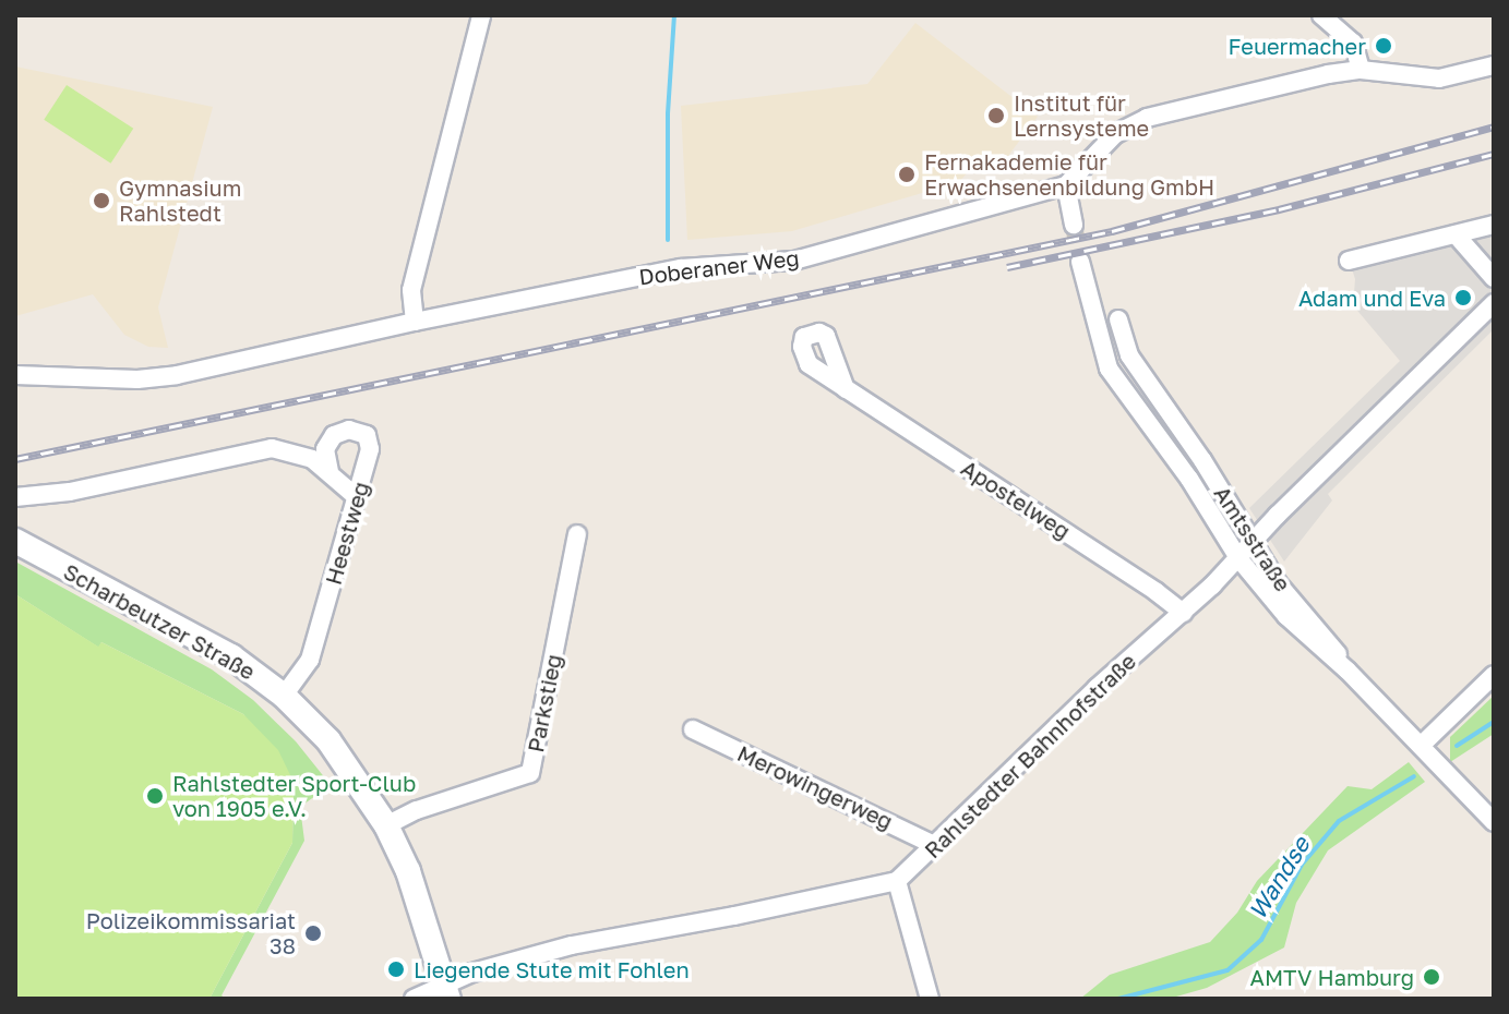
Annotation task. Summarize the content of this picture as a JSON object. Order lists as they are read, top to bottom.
{
  "streets": {
    "main road": ["Scharbeutzer Straße"],
    "street": [
      "Doberaner Weg",
      "Apostelweg",
      "Heestweg",
      "Amtsstraße",
      "Parkstieg",
      "Rahlstedter Bahnhofstraße",
      "Merowingerweg"
    ]
  },
  "crossings": [
    ["Apostelweg", "Rahlstedter Bahnhofstraße"],
    ["Heestweg", "Scharbeutzer Straße"],
    ["Amtsstraße", "Rahlstedter Bahnhofstraße"],
    ["Scharbeutzer Straße", "Parkstieg"],
    ["Scharbeutzer Straße", "Rahlstedter Bahnhofstraße"],
    ["Rahlstedter Bahnhofstraße", "Merowingerweg"]
  ],
  "water": ["Wandse"],
  "places": [
    "Feuermacher",
    "Institut für Lernsysteme",
    "Fernakademie für Erwachsenenbildung GmbH",
    "Gymnasium Rahlstedt",
    "Adam und Eva",
    "Rahlstedter Sport-Club von 1905 e.V.",
    "Polizeikommissariat 38",
    "Liegende Stute mit Fohlen",
    "AMTV Hamburg"
  ]
}
